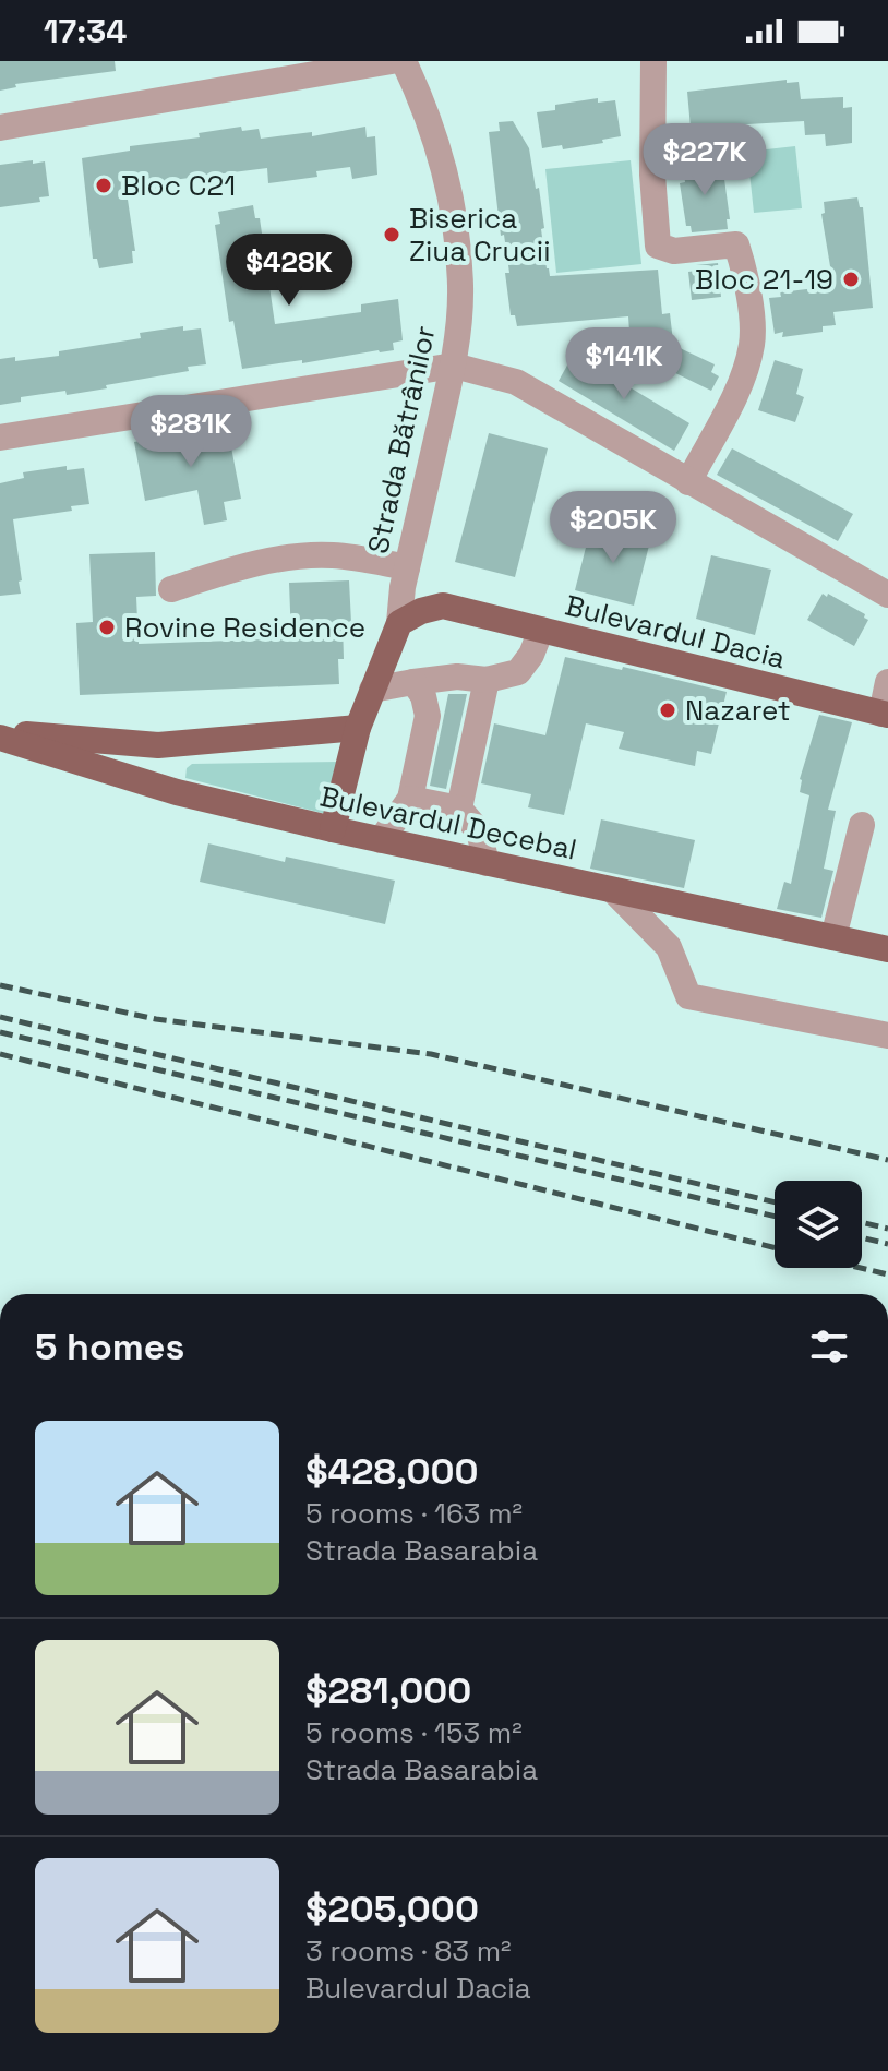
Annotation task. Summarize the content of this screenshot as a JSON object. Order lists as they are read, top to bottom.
{
  "streets": {
    "main road": ["Strada Bătrânilor", "Bulevardul Dacia", "Bulevardul Decebal"]
  },
  "crossings": [
    ["Strada Bătrânilor", "Bulevardul Dacia"],
    ["Strada Bătrânilor", "Bulevardul Decebal"]
  ],
  "places": [
    "Bloc C21",
    "Biserica Ziua Crucii",
    "Bloc 21-19",
    "Rovine Residence",
    "Nazaret"
  ],
  "page": {
    "status": "17:34",
    "price": [
      "$227K",
      "$428K",
      "$141K",
      "$281K",
      "$205K"
    ],
    "heading": "5 homes",
    "list": [
      {
        "name": "$428,000",
        "note": "5 rooms · 163 m² · Strada Basarabia"
      },
      {
        "name": "$281,000",
        "note": "5 rooms · 153 m² · Strada Basarabia"
      },
      {
        "name": "$205,000",
        "note": "3 rooms · 83 m² · Bulevardul Dacia"
      }
    ]
  }
}
